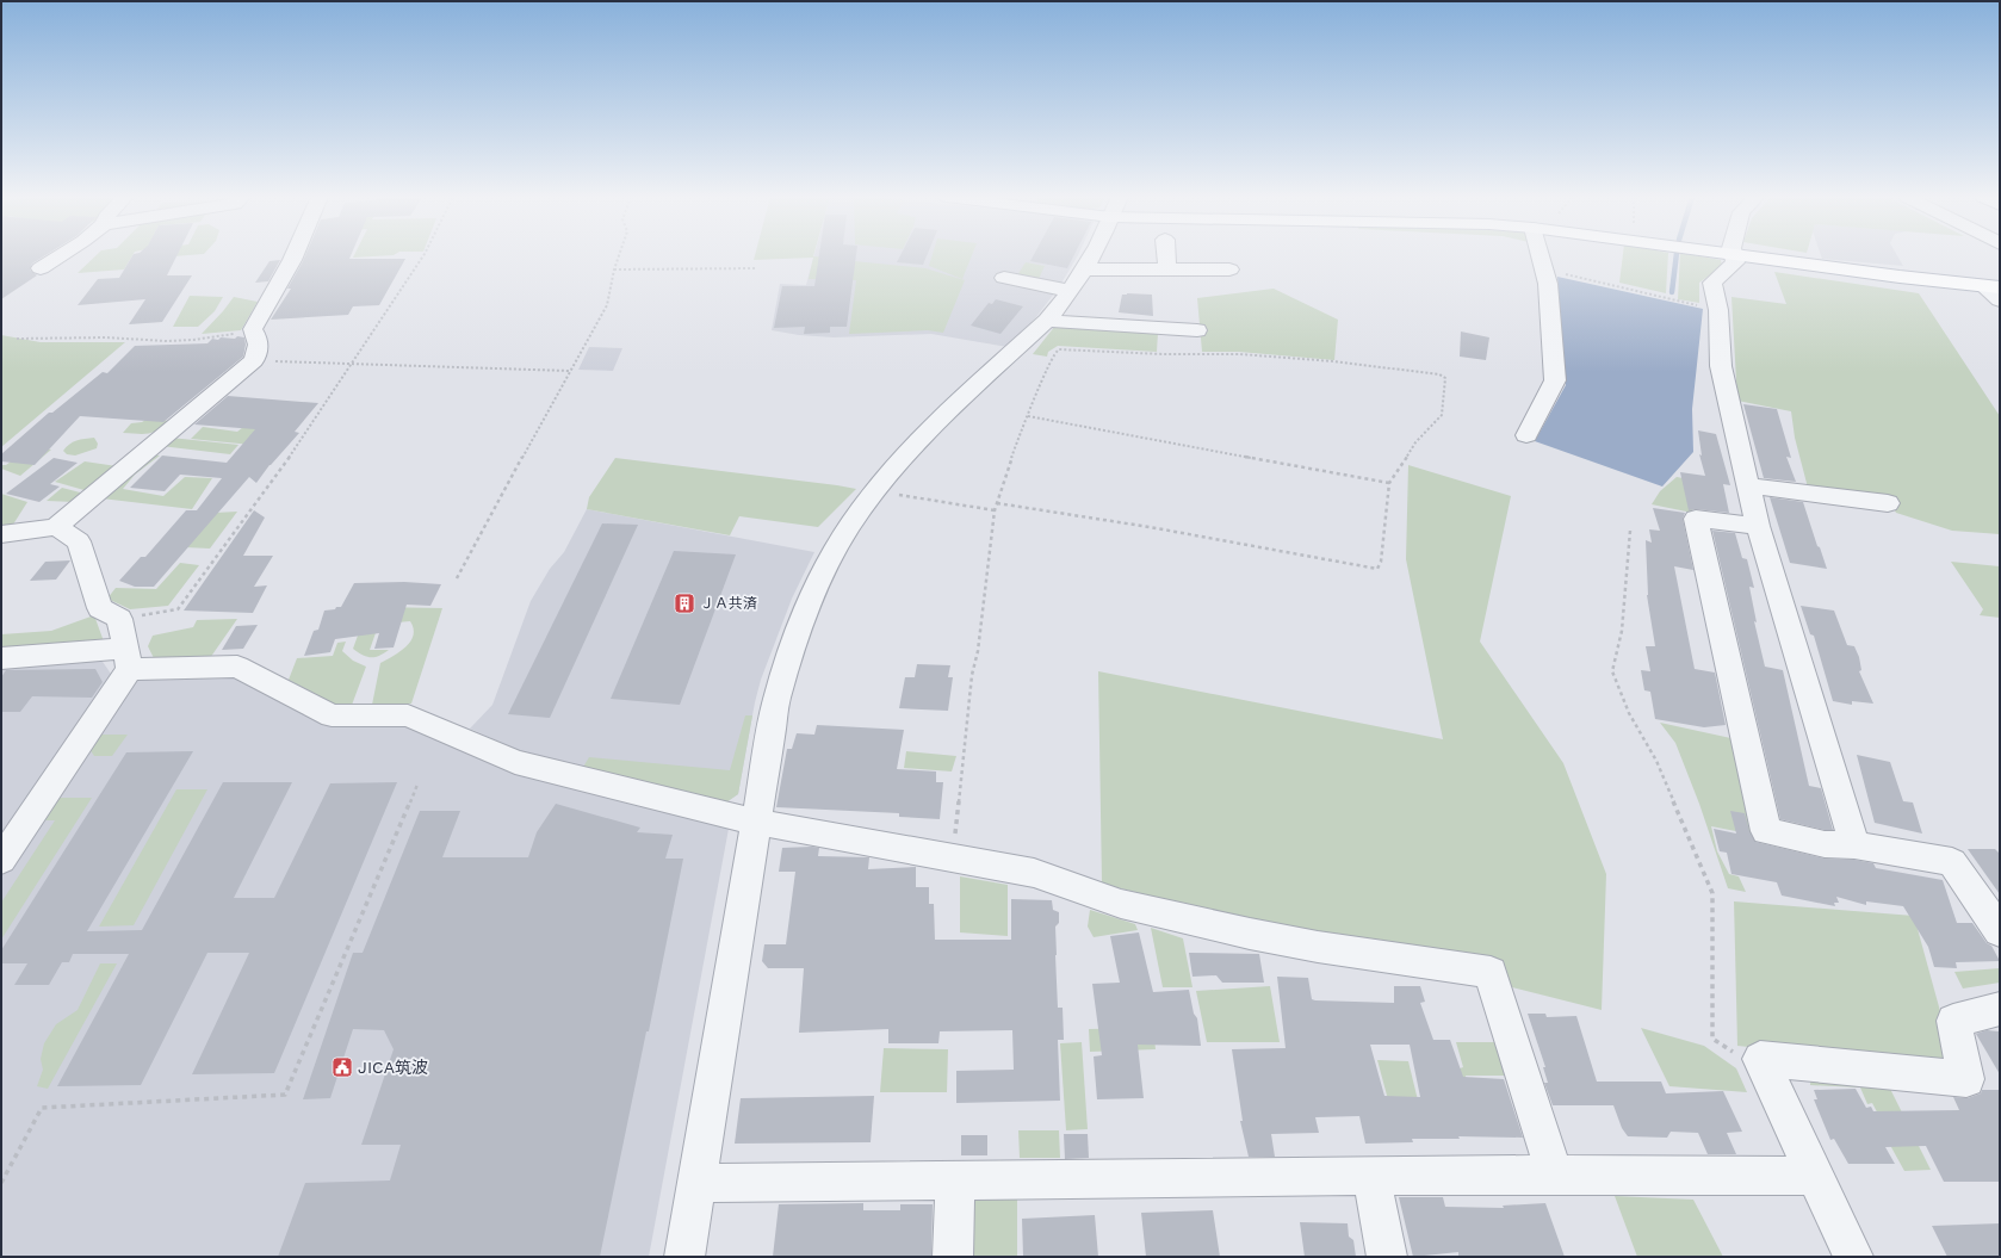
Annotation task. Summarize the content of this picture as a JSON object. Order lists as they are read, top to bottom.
{
  "places": {
    "building": ["ＪＡ共済"],
    "public building": ["JICA筑波"]
  }
}
